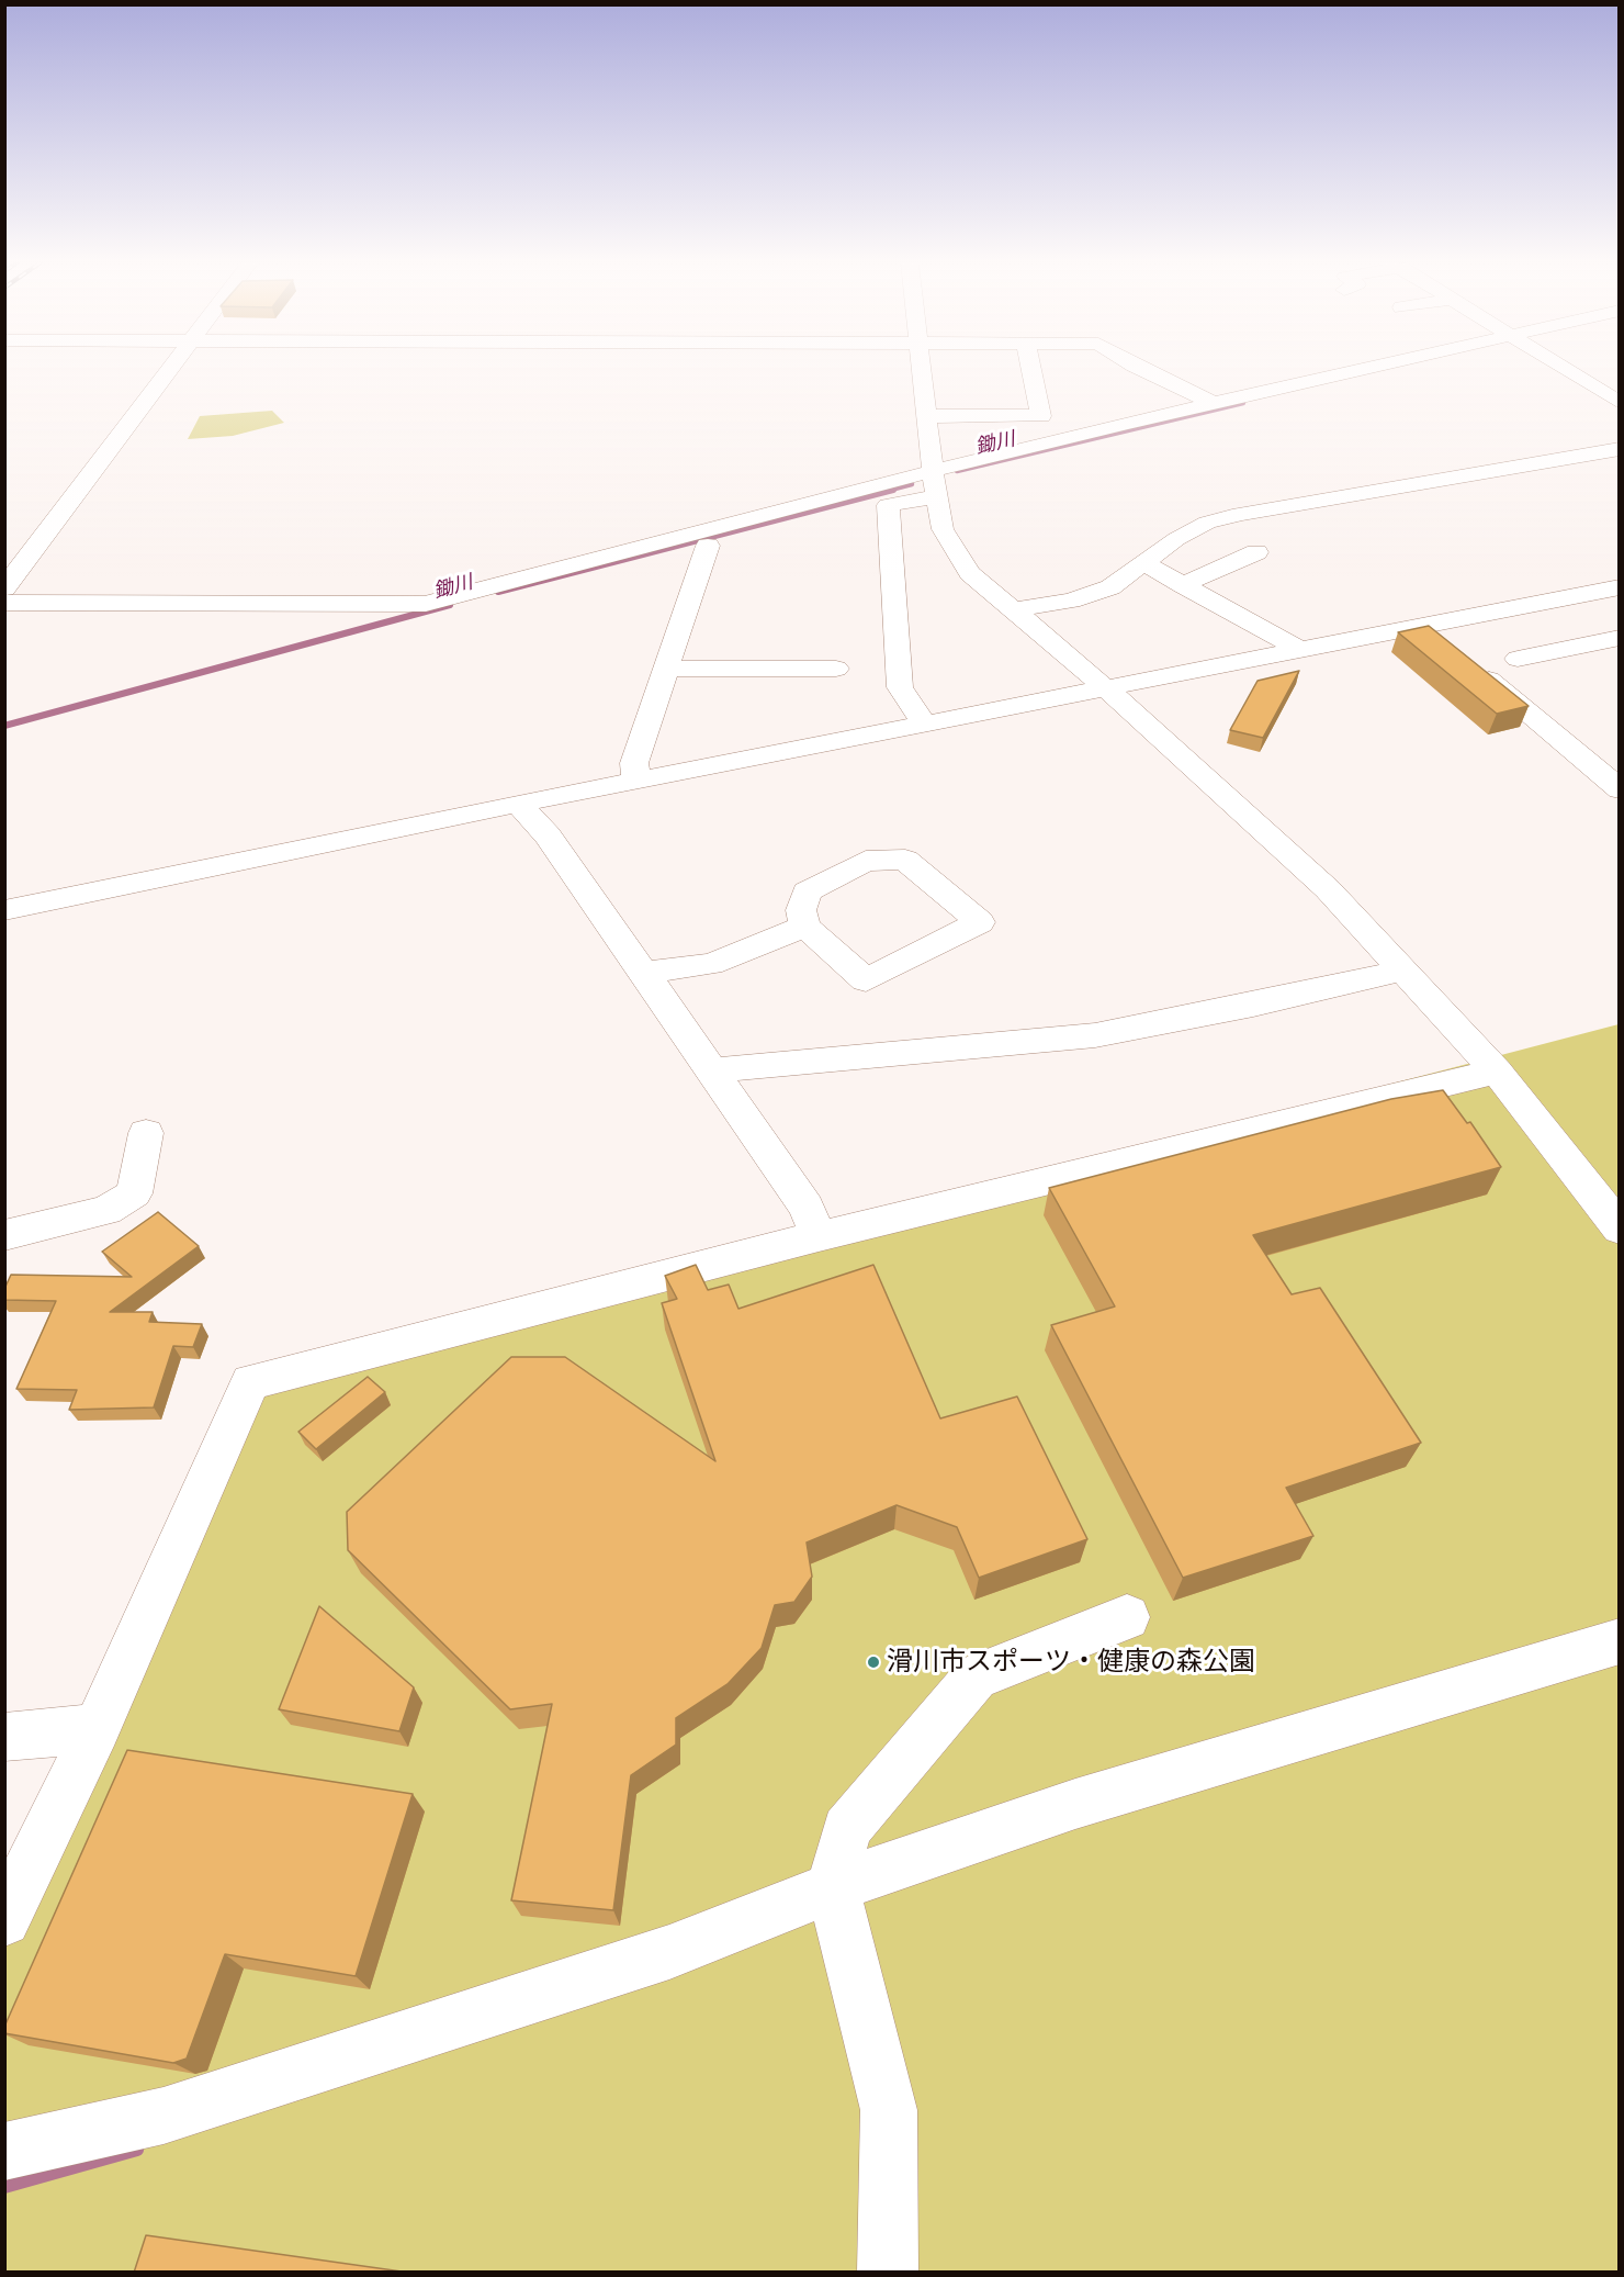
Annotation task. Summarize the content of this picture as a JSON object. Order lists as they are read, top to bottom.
{
  "water": ["鋤川"],
  "places": ["滑川市スポーツ・健康の森公園"]
}
